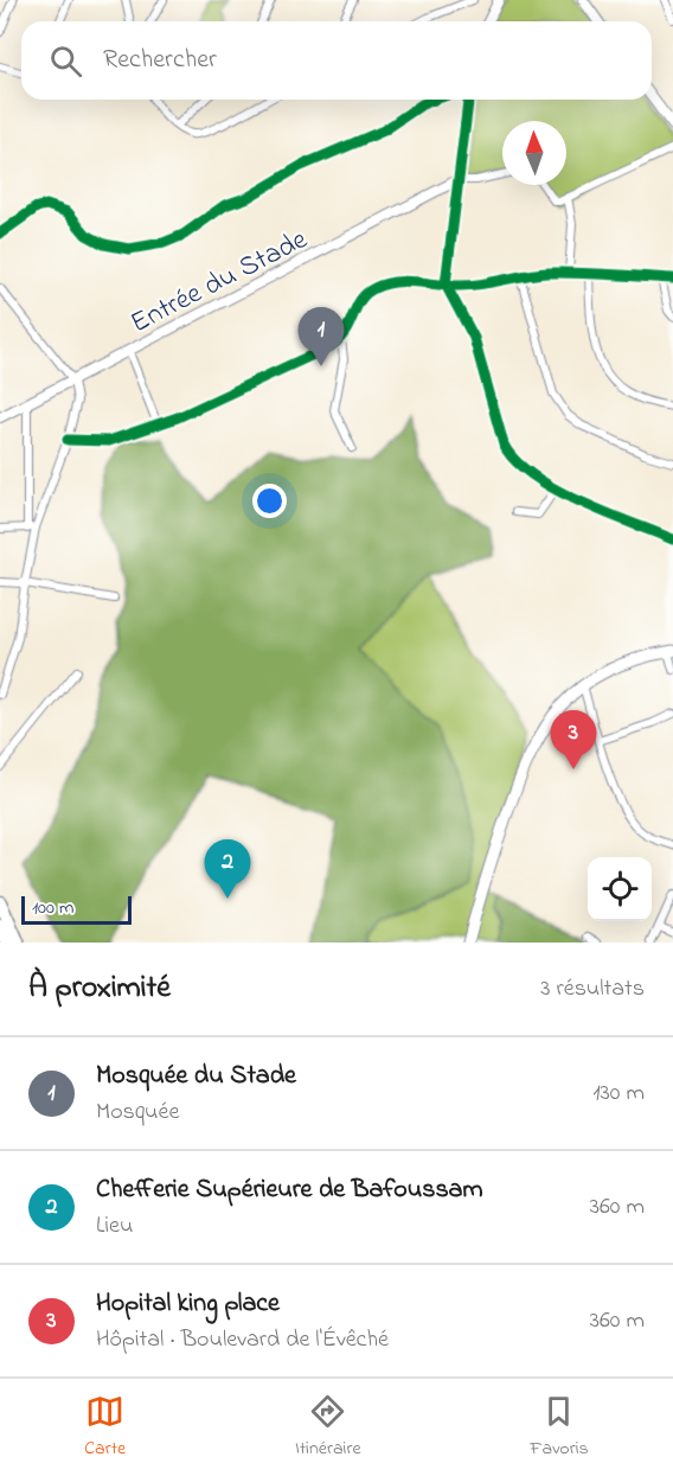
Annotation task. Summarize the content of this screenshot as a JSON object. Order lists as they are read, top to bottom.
{
  "streets": {
    "street": ["Entrée du Stade"]
  },
  "scale_bar": "100 m",
  "north": "top",
  "page": {
    "search": "Rechercher",
    "pins": ["1", "3", "2"],
    "scale": "100 m",
    "heading": ["À proximité", "3 résultats"],
    "list": [
      {
        "mark": "1",
        "name": "Mosquée du Stade",
        "note": "Mosquée",
        "value": "130 m"
      },
      {
        "mark": "2",
        "name": "Chefferie Supérieure de Bafoussam",
        "note": "Lieu",
        "value": "360 m"
      },
      {
        "mark": "3",
        "name": "Hopital king place",
        "note": "Hôpital · Boulevard de l'Évêché",
        "value": "360 m"
      }
    ],
    "nav": ["Carte", "Itinéraire", "Favoris"]
  }
}
